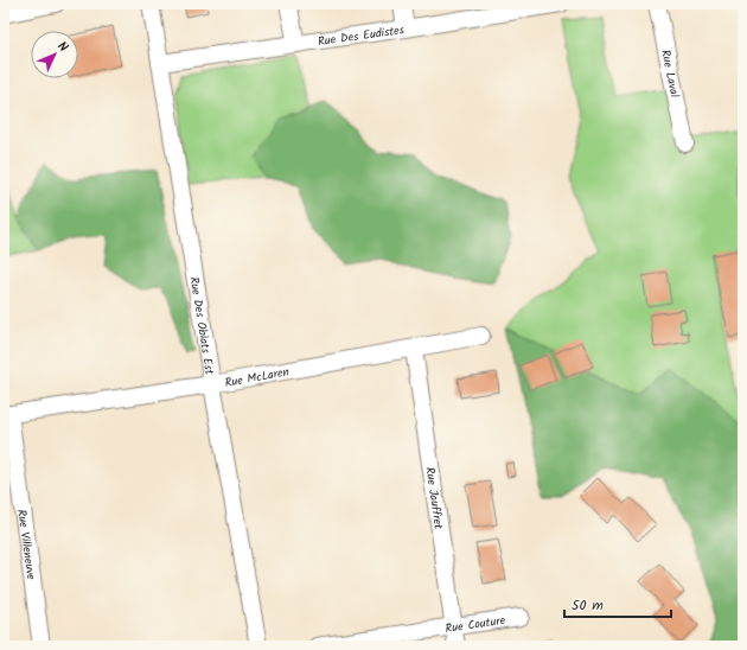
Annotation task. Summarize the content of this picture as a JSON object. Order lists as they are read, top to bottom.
{
  "streets": {
    "street": [
      "Rue Des Eudistes",
      "Rue Laval",
      "Rue Des Oblats Est",
      "Rue McLaren",
      "Rue Jauffret",
      "Rue Villeneuve",
      "Rue Couture"
    ]
  },
  "crossings": [
    ["Rue Des Eudistes", "Rue Des Oblats Est"],
    ["Rue Des Oblats Est", "Rue McLaren"],
    ["Rue McLaren", "Rue Jauffret"],
    ["Rue McLaren", "Rue Villeneuve"],
    ["Rue Jauffret", "Rue Couture"]
  ],
  "scale_bar": "50 m",
  "north": "top right"
}
